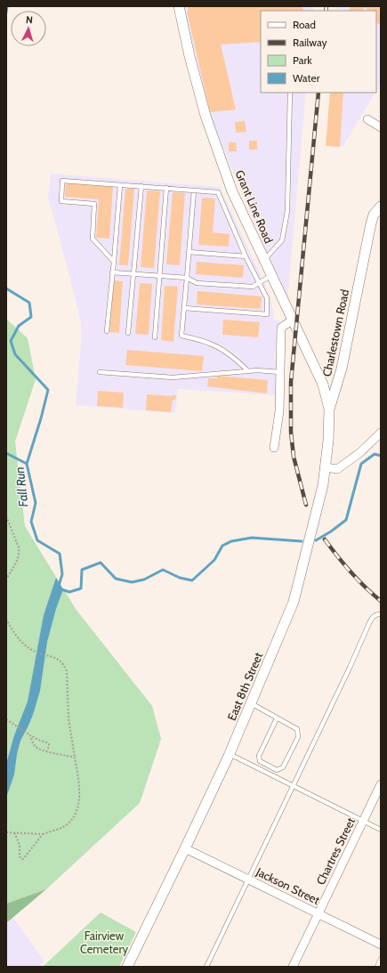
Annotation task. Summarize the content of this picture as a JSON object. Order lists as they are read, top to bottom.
{
  "streets": {
    "street": [
      "Grant Line Road",
      "Charlestown Road",
      "East 8th Street",
      "Chartres Street",
      "Jackson Street"
    ]
  },
  "crossings": [
    ["Grant Line Road", "Charlestown Road"],
    ["Charlestown Road", "East 8th Street"],
    ["East 8th Street", "Jackson Street"],
    ["Chartres Street", "Jackson Street"]
  ],
  "water": ["Fall Run"],
  "parks": ["Fairview Cemetery"],
  "legend": [
    "Road",
    "Railway",
    "Park",
    "Water"
  ],
  "north": "top"
}
